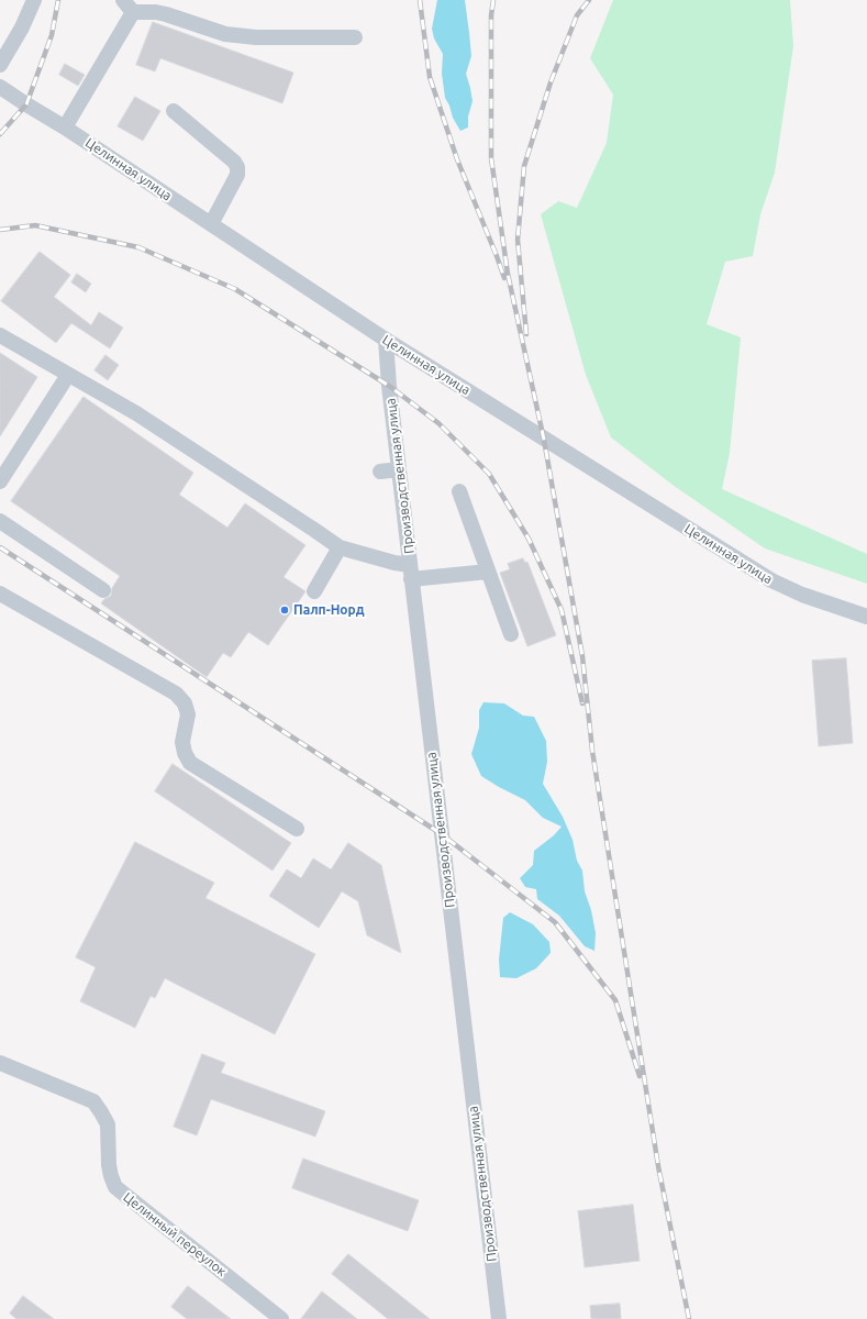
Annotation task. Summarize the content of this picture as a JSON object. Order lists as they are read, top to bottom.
{
  "streets": {
    "street": ["Целинная улица", "Производственная улица", "Целинный переулок"]
  },
  "crossings": [
    ["Целинная улица", "Производственная улица"]
  ],
  "places": ["Палп-Норд"]
}
